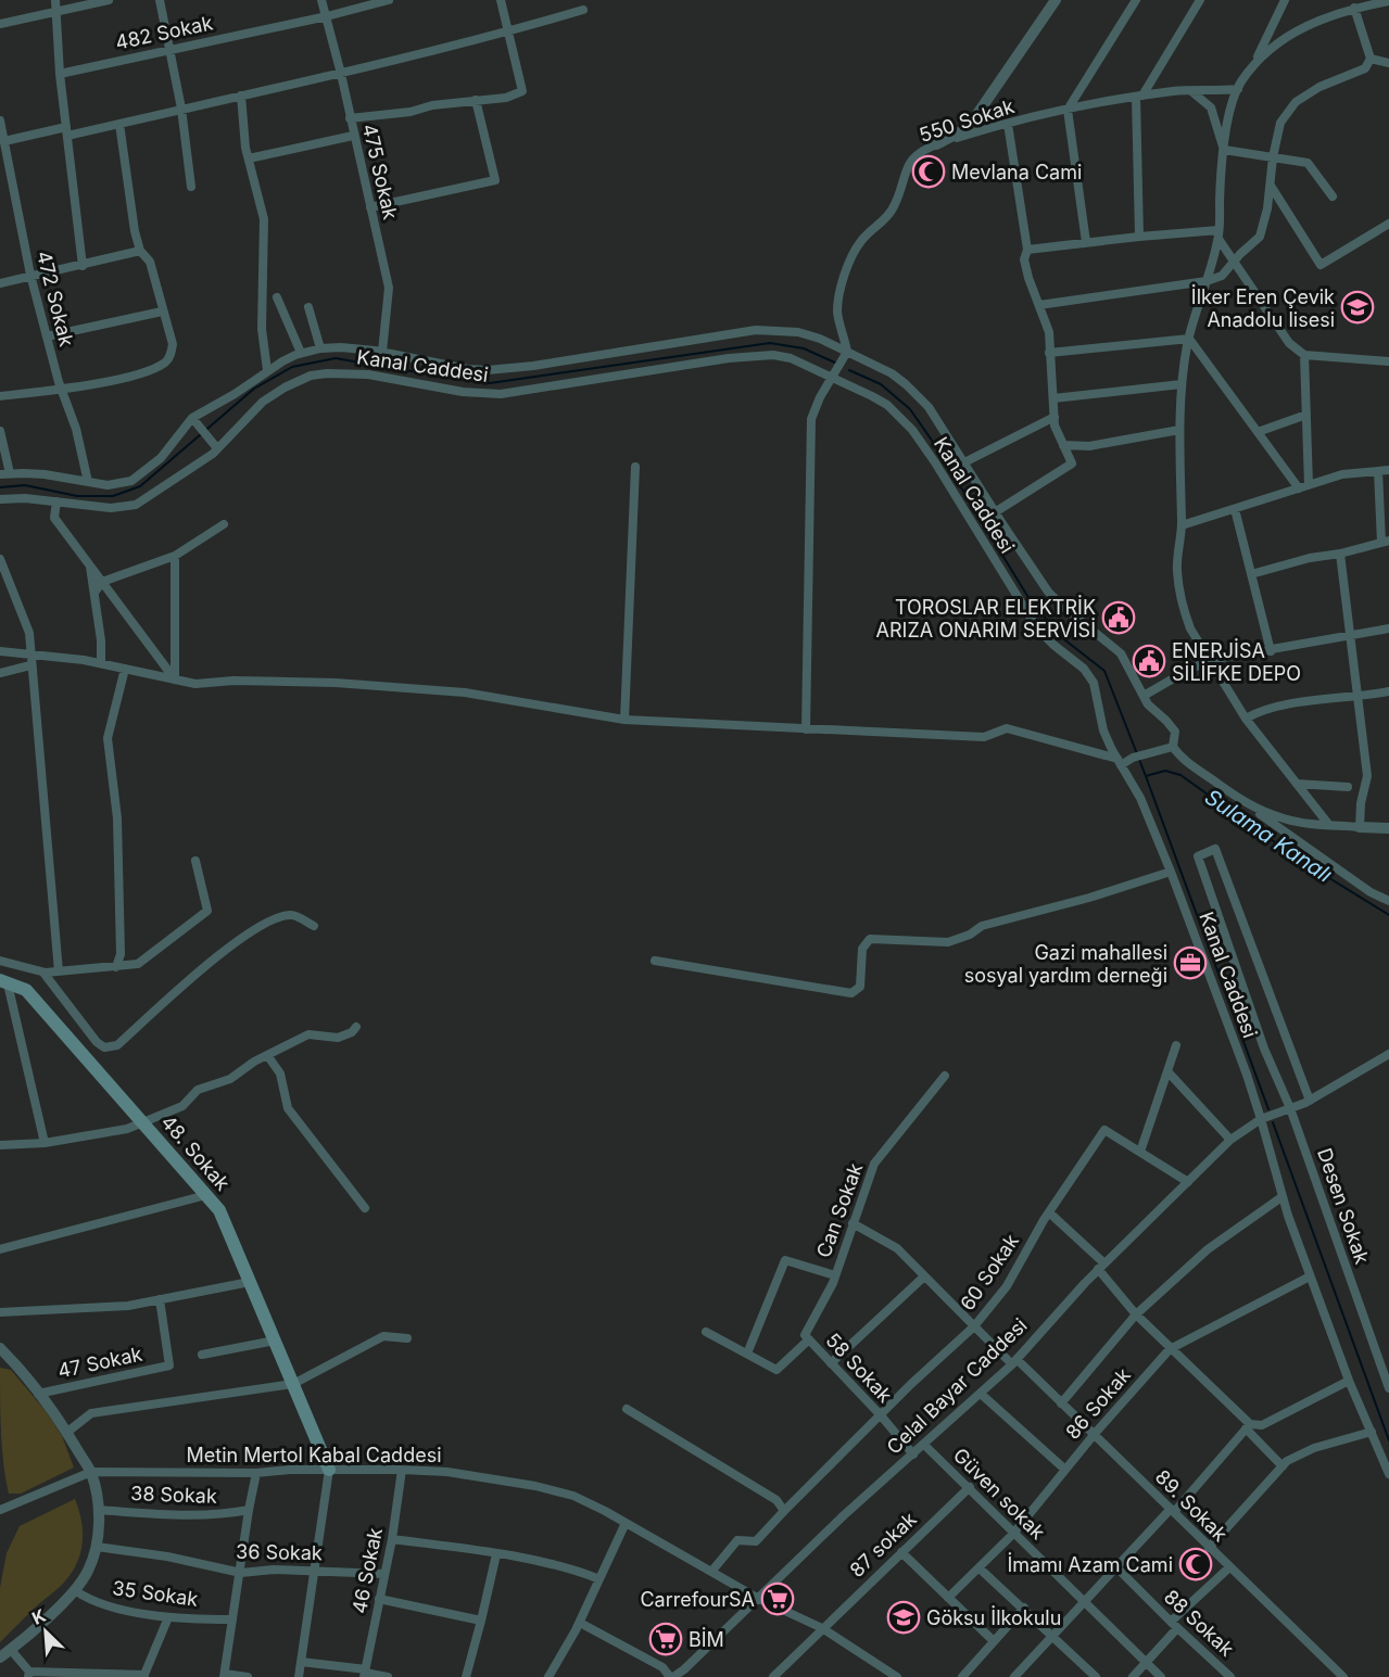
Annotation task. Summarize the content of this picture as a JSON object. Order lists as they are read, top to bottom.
{
  "streets": {
    "main road": ["48. Sokak"],
    "street": [
      "482 Sokak",
      "550 Sokak",
      "475 Sokak",
      "472 Sokak",
      "Kanal Caddesi",
      "Desen Sokak",
      "Can Sokak",
      "60 Sokak",
      "47 Sokak",
      "58 Sokak",
      "Celal Bayar Caddesi",
      "86 Sokak",
      "Metin Mertol Kabal Caddesi",
      "Güven sokak",
      "38 Sokak",
      "89. Sokak",
      "87 sokak",
      "36 Sokak",
      "46 Sokak",
      "35 Sokak",
      "88 Sokak"
    ]
  },
  "crossings": [
    ["482 Sokak", "475 Sokak"],
    ["Kanal Caddesi", "Celal Bayar Caddesi"],
    ["Kanal Caddesi", "86 Sokak"],
    ["48. Sokak", "Metin Mertol Kabal Caddesi"],
    ["Desen Sokak", "Celal Bayar Caddesi"],
    ["Can Sokak", "58 Sokak"],
    ["Can Sokak", "89. Sokak"],
    ["60 Sokak", "58 Sokak"],
    ["60 Sokak", "Metin Mertol Kabal Caddesi"],
    ["60 Sokak", "89. Sokak"],
    ["58 Sokak", "Celal Bayar Caddesi"],
    ["Celal Bayar Caddesi", "Metin Mertol Kabal Caddesi"],
    ["Celal Bayar Caddesi", "Güven sokak"],
    ["Celal Bayar Caddesi", "89. Sokak"],
    ["86 Sokak", "Güven sokak"],
    ["86 Sokak", "89. Sokak"],
    ["Metin Mertol Kabal Caddesi", "87 sokak"],
    ["Metin Mertol Kabal Caddesi", "46 Sokak"],
    ["Güven sokak", "87 sokak"],
    ["36 Sokak", "46 Sokak"]
  ],
  "water": ["Sulama Kanalı"],
  "places": {
    "mosque": ["Mevlana Cami", "İmamı Azam Cami"],
    "school or university": ["İlker Eren Çevik Anadolu lisesi", "Göksu İlkokulu"],
    "public building": ["TOROSLAR ELEKTRİK ARIZA ONARIM SERVİSİ", "ENERJİSA SİLİFKE DEPO"],
    "office": ["Gazi mahallesi sosyal yardım derneği"],
    "supermarket": ["CarrefourSA", "BİM"]
  },
  "north": "top left"
}
